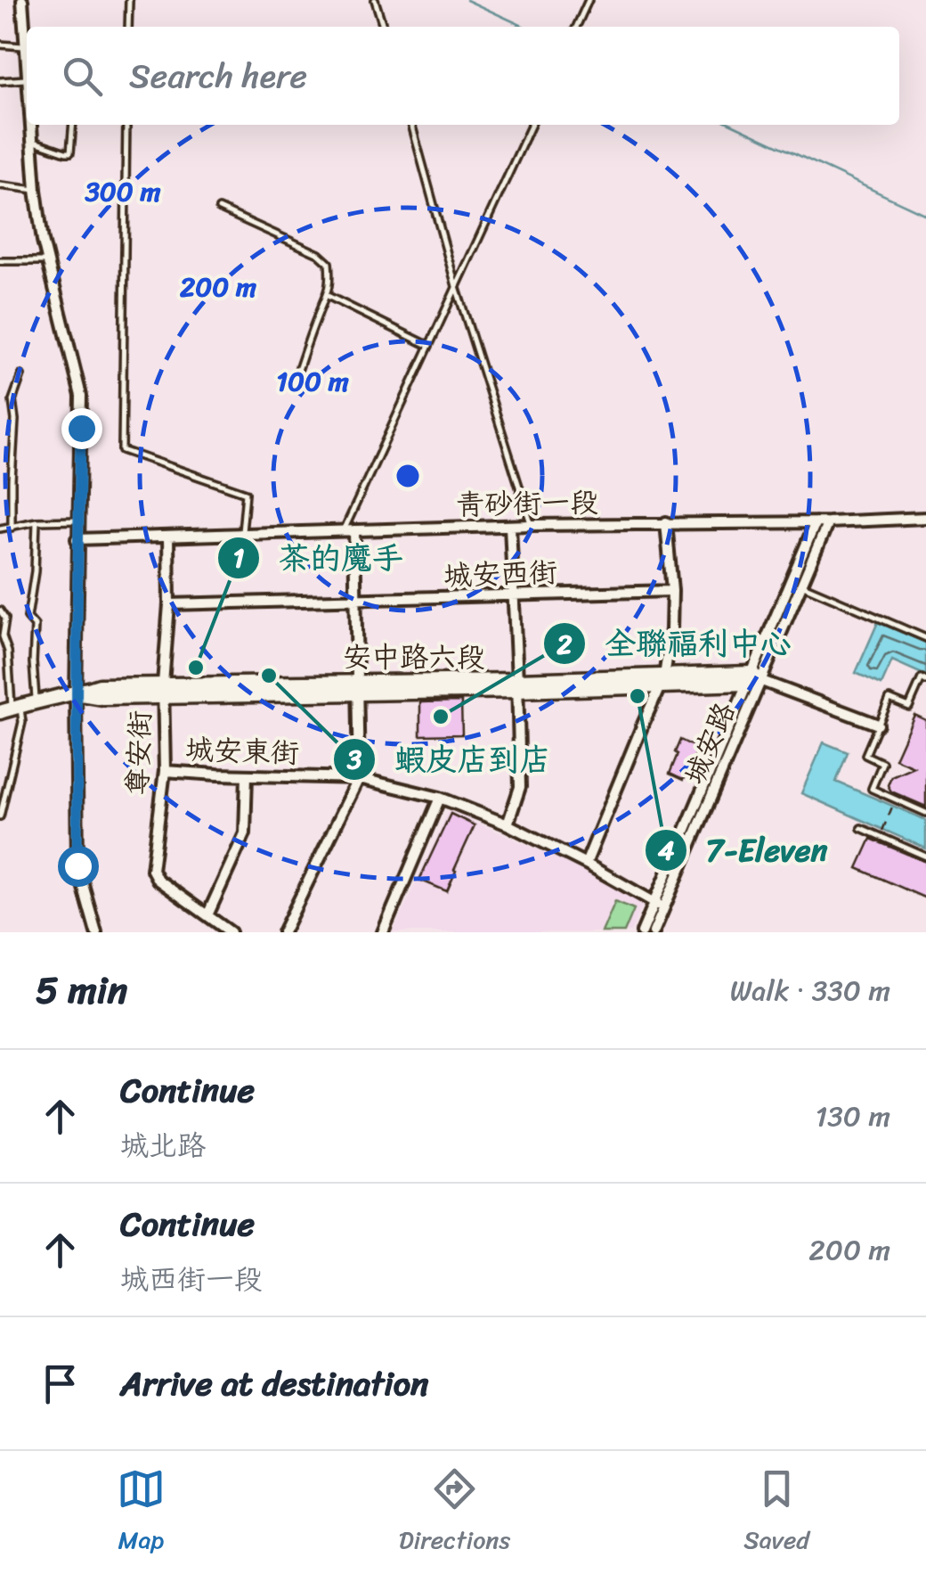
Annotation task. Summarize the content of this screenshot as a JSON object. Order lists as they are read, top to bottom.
{
  "streets": {
    "street": [
      "青砂街一段",
      "城安西街",
      "安中路六段",
      "城安路",
      "城安東街",
      "尊安街"
    ]
  },
  "crossings": [
    ["青砂街一段", "城安路"],
    ["青砂街一段", "尊安街"],
    ["城安西街", "尊安街"],
    ["安中路六段", "城安路"],
    ["安中路六段", "尊安街"],
    ["城安路", "城安東街"],
    ["城安東街", "尊安街"]
  ],
  "places": [
    "茶的魔手",
    "蝦皮店到店",
    "7-Eleven",
    "全聯福利中心"
  ],
  "page": {
    "search": "Search here",
    "heading": ["5 min", "Walk · 330 m"],
    "list": [
      ["Continue", "城北路", "130 m"],
      ["Continue", "城西街一段", "200 m"],
      "Arrive at destination"
    ],
    "nav": ["Map", "Directions", "Saved"]
  },
  "rings": ["300 m", "200 m", "100 m"]
}
